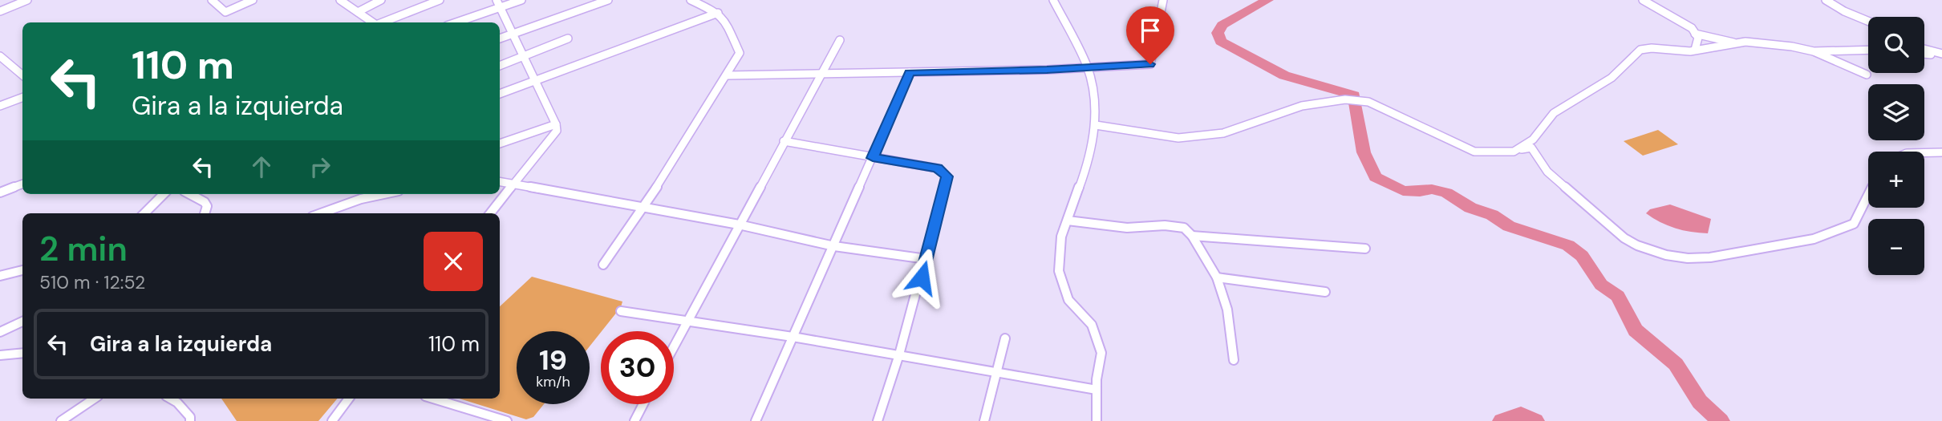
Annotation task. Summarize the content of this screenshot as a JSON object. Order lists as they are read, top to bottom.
{
  "page": {
    "map_buttons": ["+", "−"],
    "turn": ["110 m", "Gira a la izquierda"],
    "heading": ["2 min", "510 m · 12:52"],
    "list": [
      {
        "name": "Gira a la izquierda",
        "value": "110 m"
      }
    ],
    "speed": "19 km/h",
    "limit": "30"
  }
}
